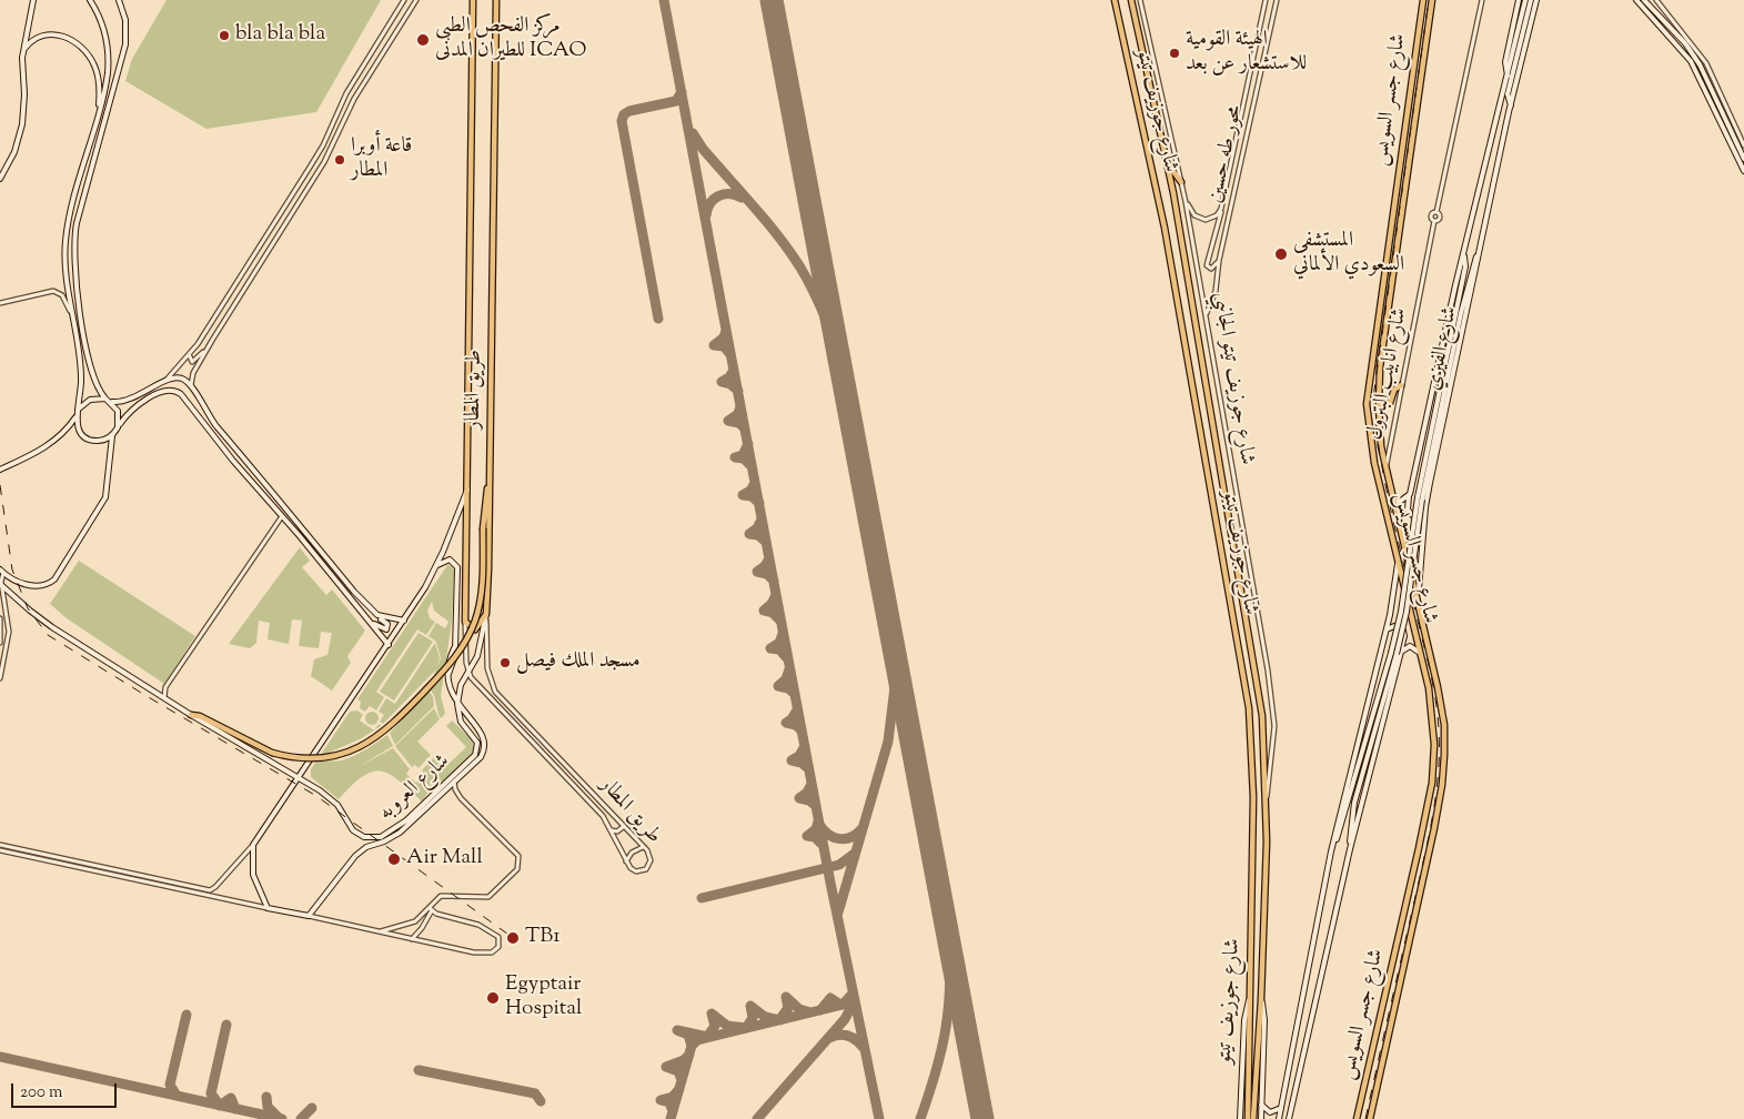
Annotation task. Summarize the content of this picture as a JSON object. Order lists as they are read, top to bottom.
{
  "streets": {
    "main road": [
      "شارع جسر السويس",
      "شارع جوزيف تيتو",
      "شارع الفيزي",
      "طريق المطار",
      "شارع العروبه"
    ],
    "street": ["محور طه حسين", "شارع انابيب البترول", "شارع جوزيف تيتو الجانبي"]
  },
  "crossings": [
    ["شارع جسر السويس", "شارع الفيزي"],
    ["شارع جسر السويس", "شارع انابيب البترول"],
    ["شارع جوزيف تيتو", "شارع جوزيف تيتو الجانبي"],
    ["محور طه حسين", "شارع جوزيف تيتو الجانبي"]
  ],
  "places": [
    "bla bla bla",
    "مركز الفحص الطبى للطيران المدنى ICAO",
    "الهيئة القومية للاستشعار عن بعد",
    "قاعة أوبرا المطار",
    "المستشفى السعودي الألماني",
    "مسجد الملك فيصل",
    "Air Mall",
    "TB1",
    "Egyptair Hospital"
  ],
  "scale_bar": "200 m"
}
